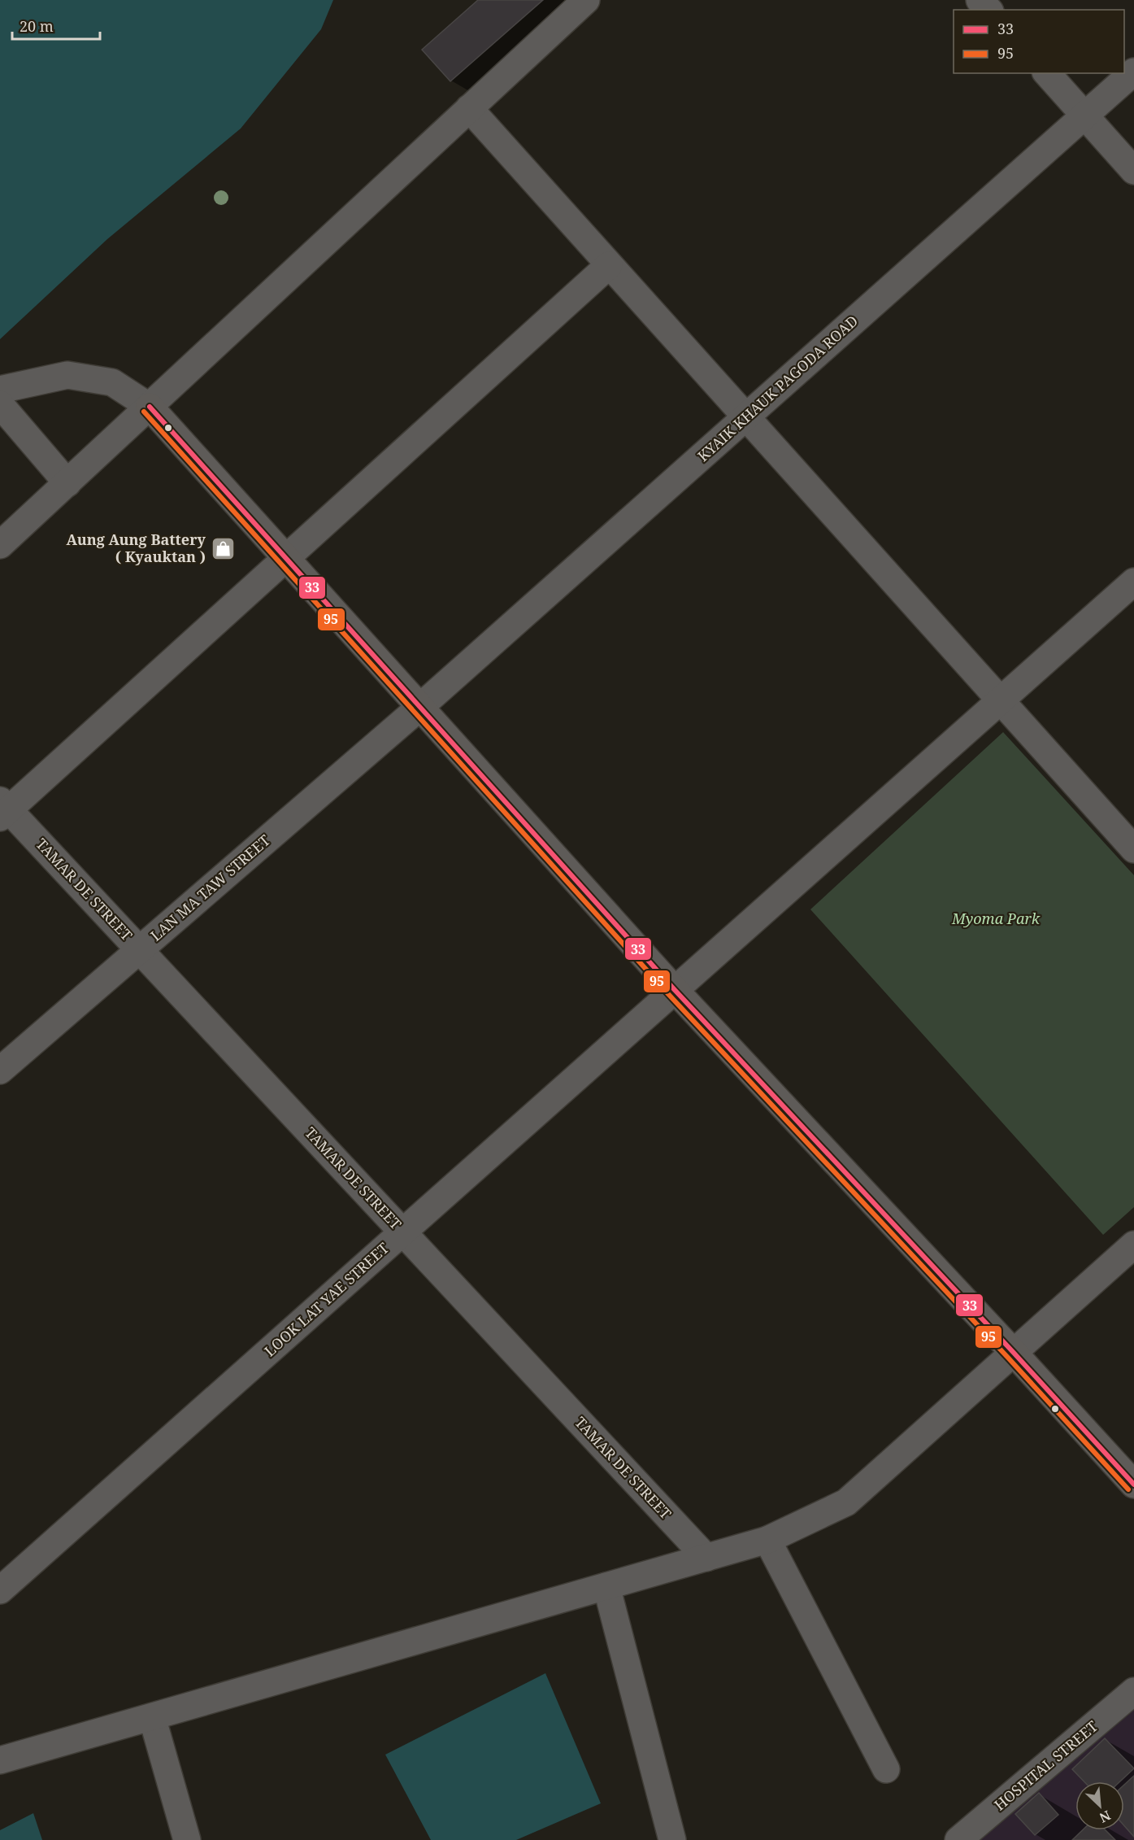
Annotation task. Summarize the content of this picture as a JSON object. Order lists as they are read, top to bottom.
{
  "streets": {
    "street": [
      "KYAIK KHAUK PAGODA ROAD",
      "LAN MA TAW STREET",
      "TAMAR DE STREET",
      "LOOK LAT YAE STREET",
      "HOSPITAL STREET"
    ]
  },
  "crossings": [
    ["KYAIK KHAUK PAGODA ROAD", "LAN MA TAW STREET"],
    ["LAN MA TAW STREET", "TAMAR DE STREET"],
    ["TAMAR DE STREET", "LOOK LAT YAE STREET"]
  ],
  "parks": ["Myoma Park"],
  "places": {
    "shop": ["Aung Aung Battery ( Kyauktan )"]
  },
  "lines": ["transit line 33", "transit line 95"],
  "legend": ["33", "95"],
  "scale_bar": "20 m",
  "north": "bottom right"
}
